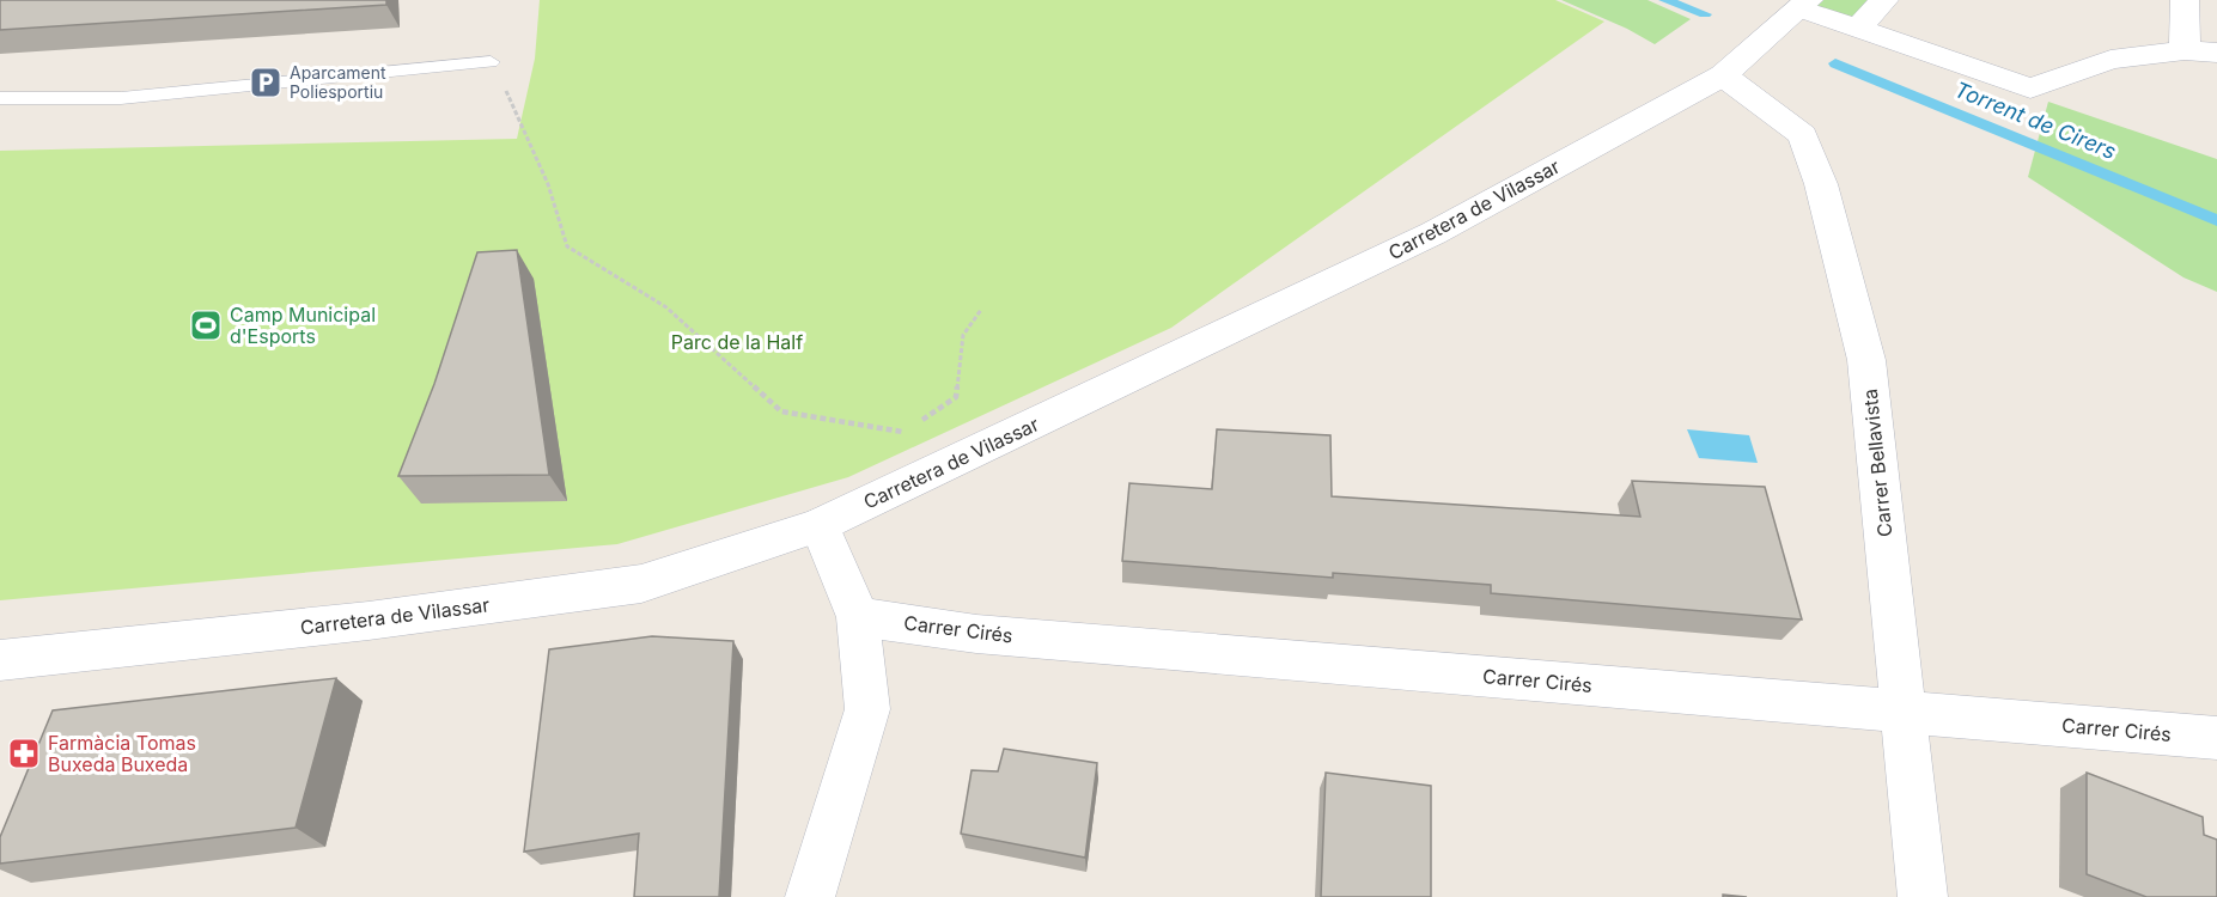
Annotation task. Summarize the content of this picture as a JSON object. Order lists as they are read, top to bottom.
{
  "streets": {
    "street": ["Carretera de Vilassar", "Carrer Bellavista", "Carrer Cirés"]
  },
  "crossings": [
    ["Carretera de Vilassar", "Carrer Bellavista"],
    ["Carrer Bellavista", "Carrer Cirés"]
  ],
  "water": ["Torrent de Cirers"],
  "parks": ["Parc de la Half"],
  "places": {
    "parking": ["Aparcament Poliesportiu"],
    "sports": ["Camp Municipal d'Esports"],
    "pharmacy": ["Farmàcia Tomas Buxeda Buxeda"]
  }
}
